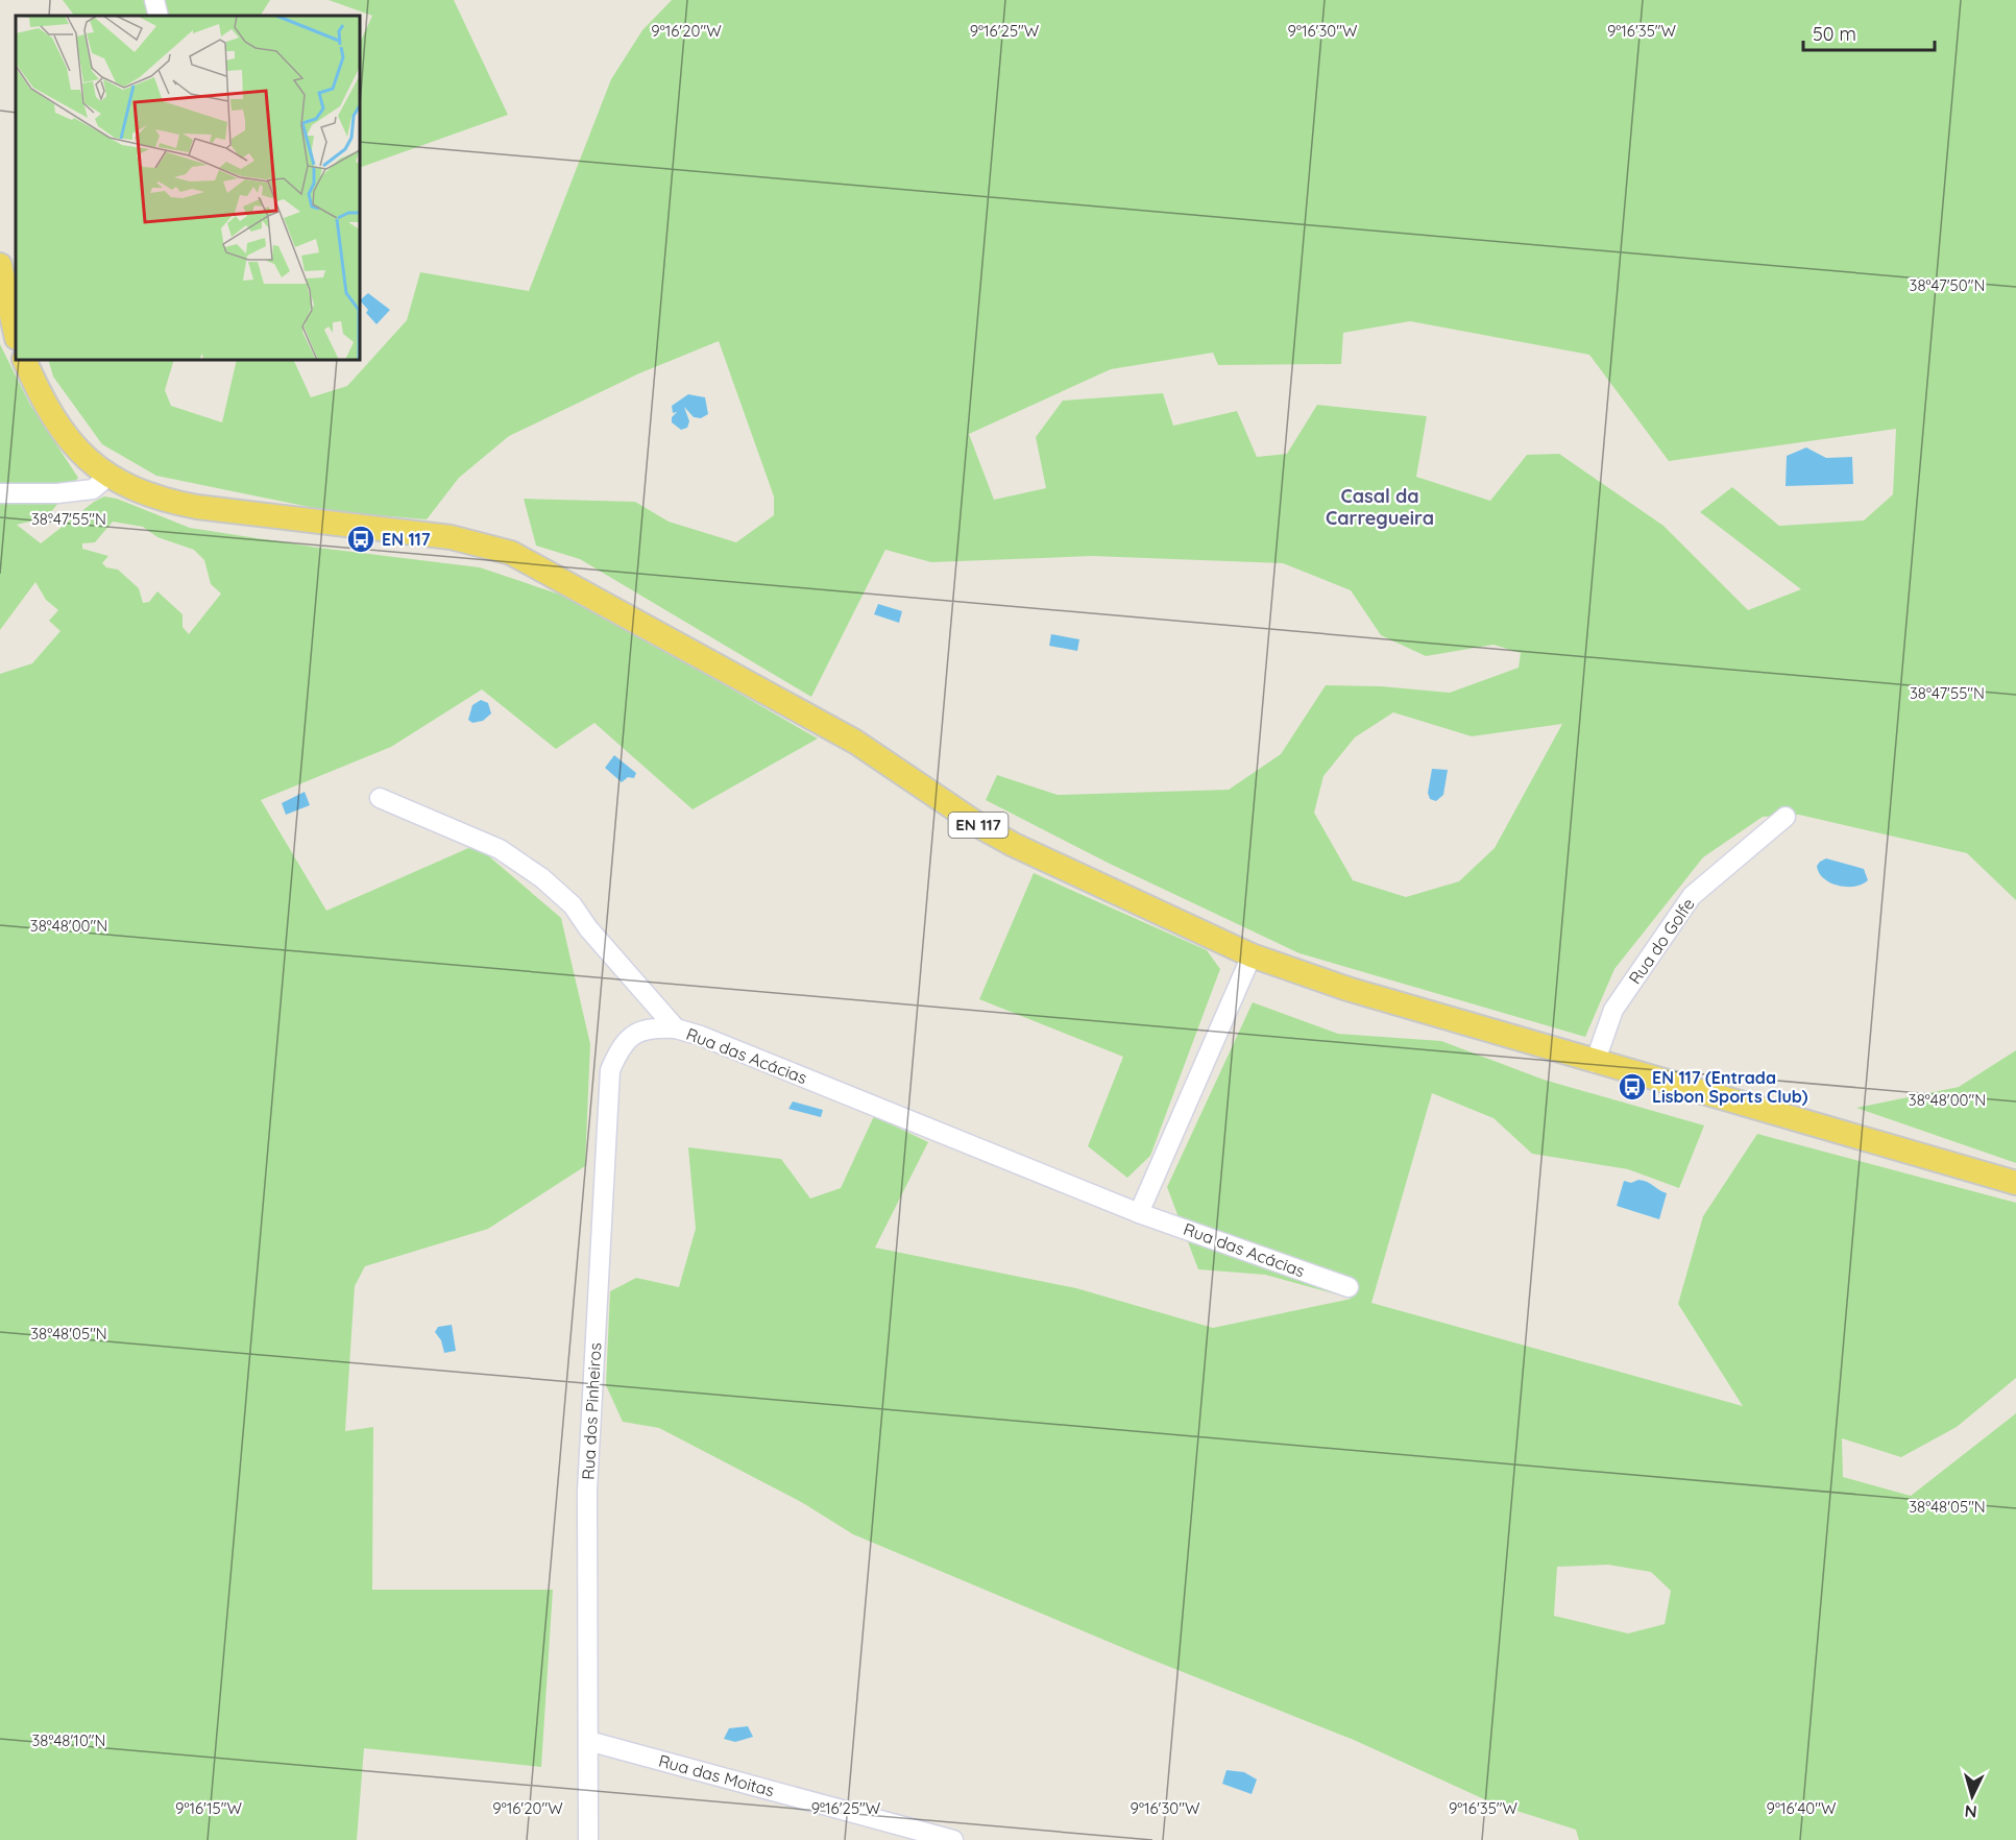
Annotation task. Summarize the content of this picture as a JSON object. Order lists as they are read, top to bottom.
{
  "streets": {
    "main road": ["EN 117"],
    "street": [
      "Rua do Golfe",
      "Rua das Acácias",
      "Rua dos Pinheiros",
      "Rua das Moitas"
    ]
  },
  "crossings": [
    ["EN 117", "Rua do Golfe"],
    ["Rua das Acácias", "Rua dos Pinheiros"],
    ["Rua dos Pinheiros", "Rua das Moitas"]
  ],
  "districts": ["Casal da Carregueira"],
  "places": {
    "bus stop": ["EN 117", "EN 117 (Entrada Lisbon Sports Club)"]
  },
  "scale_bar": "50 m",
  "north": "bottom",
  "coordinates": [
    "9°16'20\"W",
    "9°16'25\"W",
    "9°16'30\"W",
    "9°16'35\"W",
    "38°47'50\"N",
    "38°47'55\"N",
    "38°48'00\"N",
    "38°48'05\"N",
    "38°48'10\"N",
    "9°16'15\"W",
    "9°16'40\"W"
  ]
}
